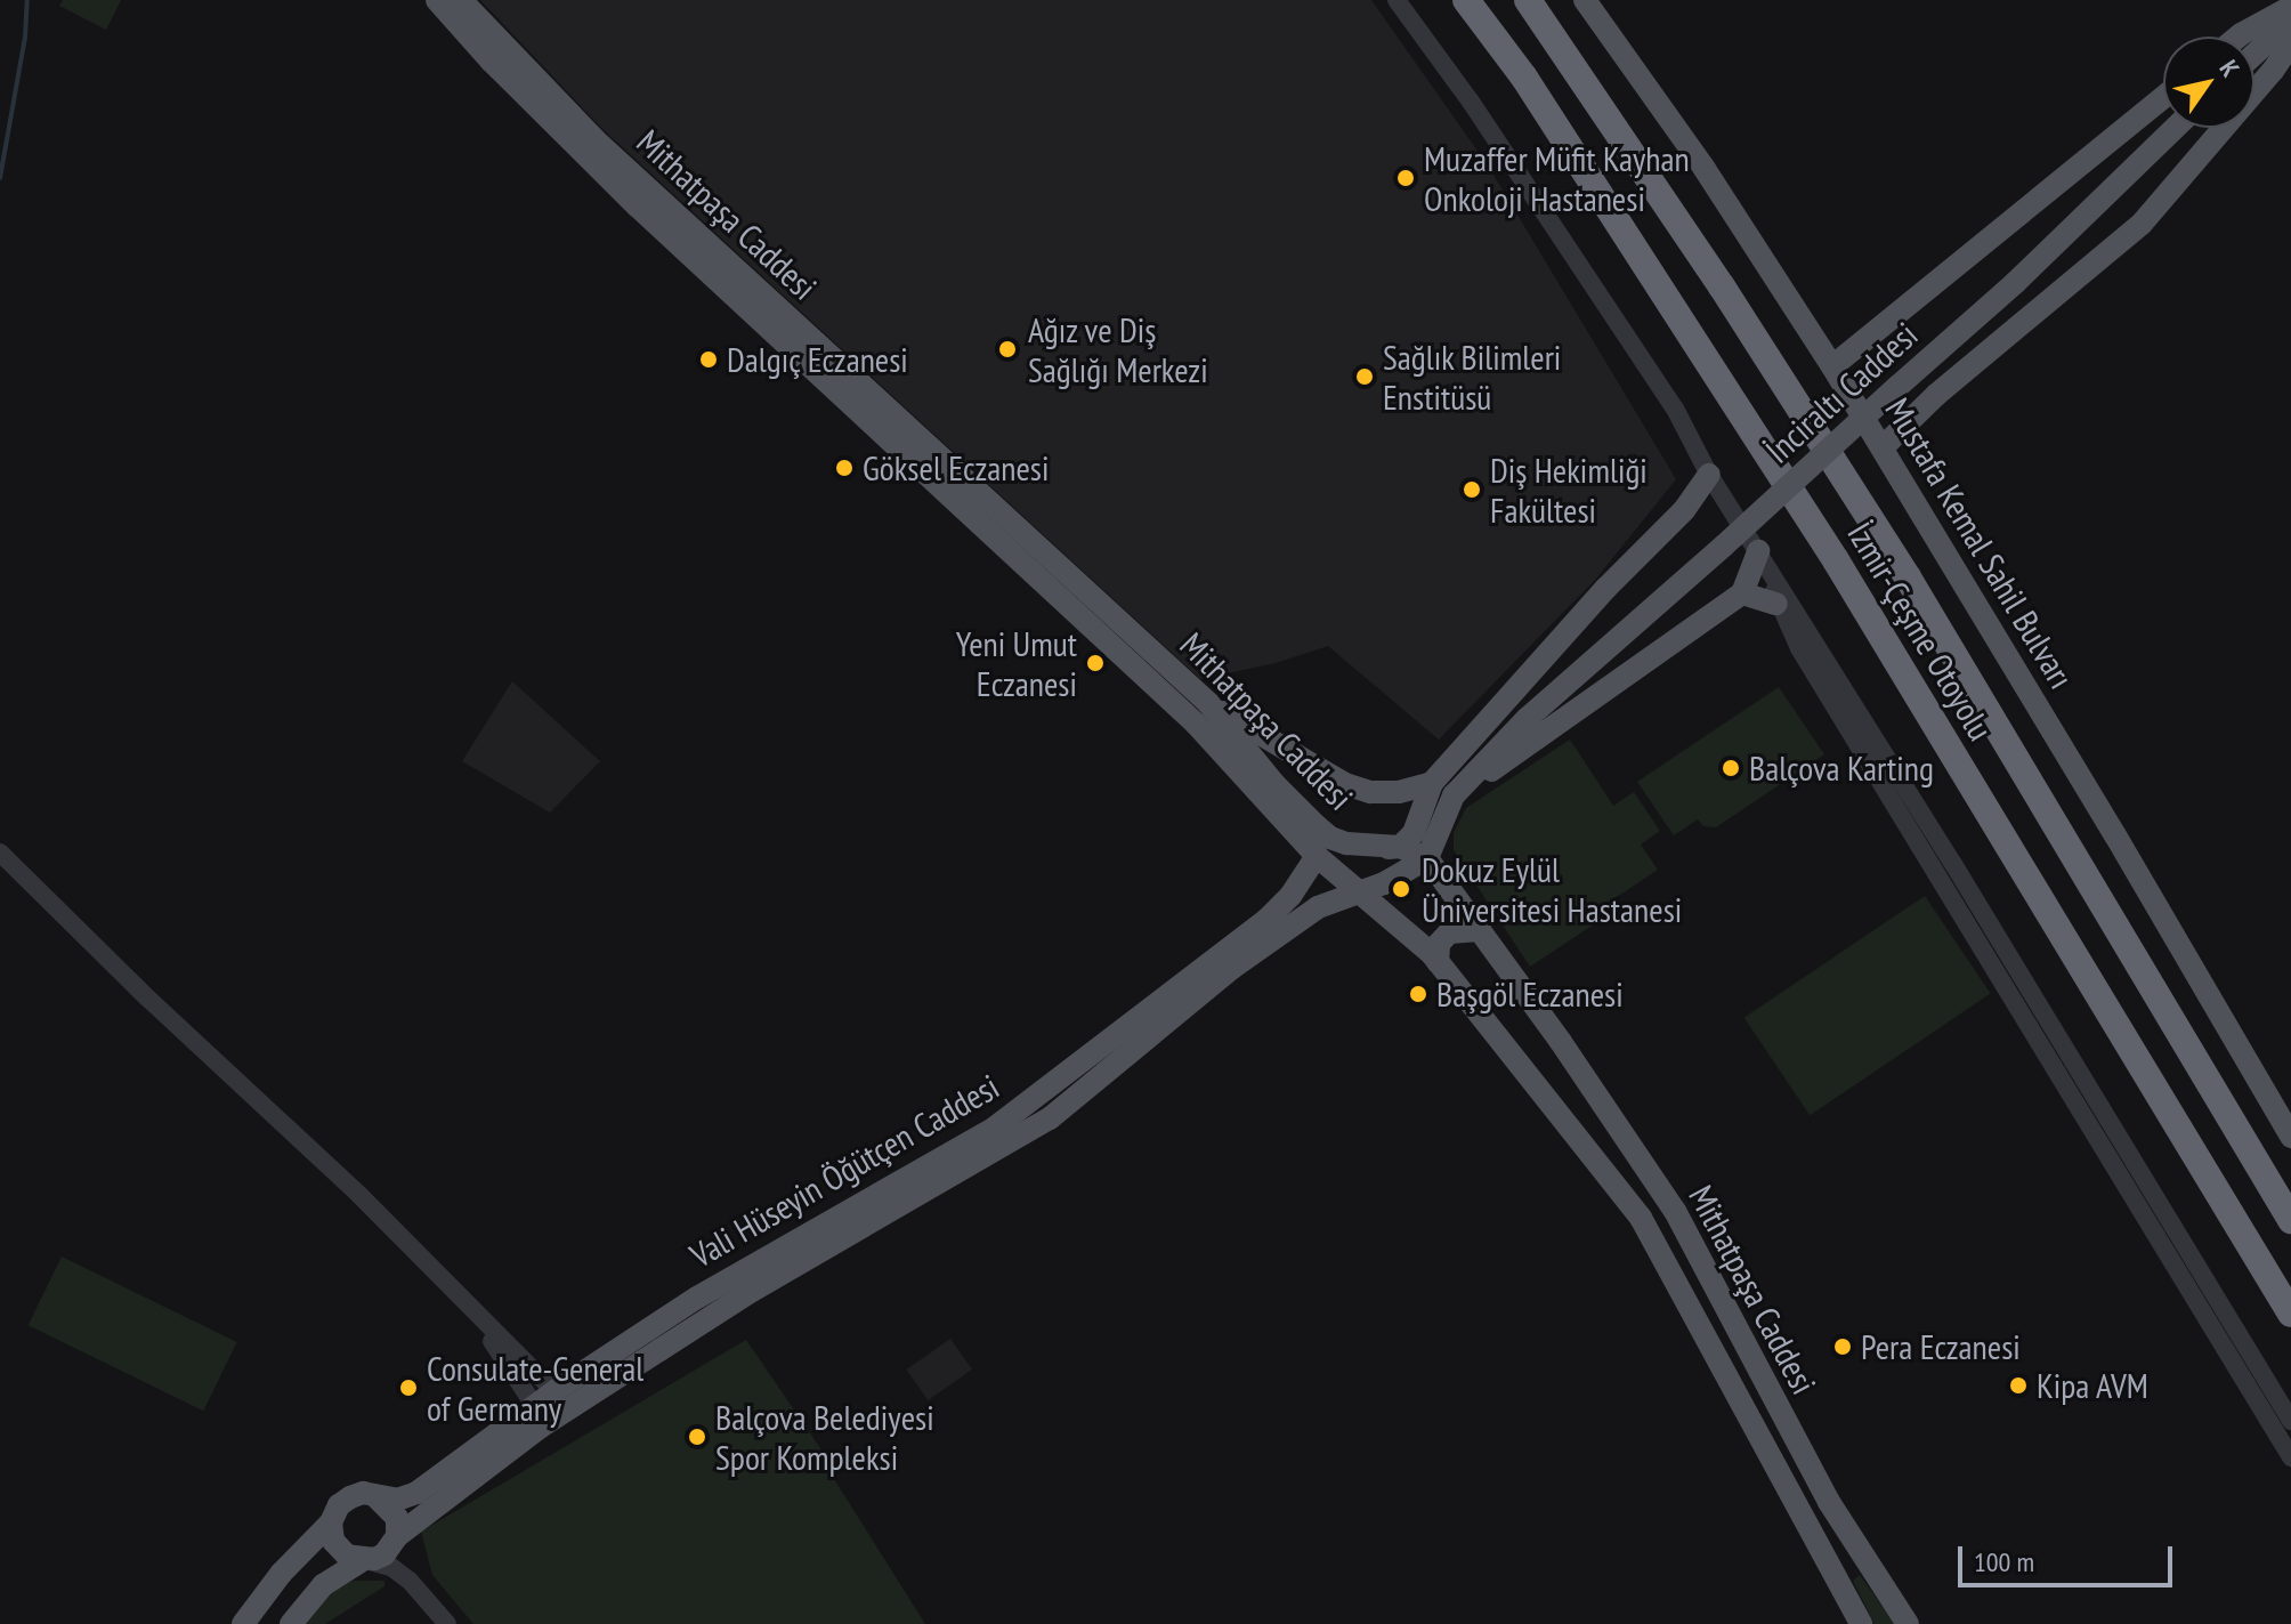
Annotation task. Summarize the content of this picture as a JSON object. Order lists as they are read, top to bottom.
{
  "streets": {
    "highway": ["İzmir-Çeşme Otoyolu"],
    "main road": [
      "Mithatpaşa Caddesi",
      "İnciraltı Caddesi",
      "Mustafa Kemal Sahil Bulvarı",
      "Vali Hüseyin Öğütçen Caddesi"
    ]
  },
  "crossings": [
    ["Mithatpaşa Caddesi", "Vali Hüseyin Öğütçen Caddesi"]
  ],
  "places": [
    "Muzaffer Müfit Kayhan Onkoloji Hastanesi",
    "Ağız ve Diş Sağlığı Merkezi",
    "Dalgıç Eczanesi",
    "Sağlık Bilimleri Enstitüsü",
    "Göksel Eczanesi",
    "Diş Hekimliği Fakültesi",
    "Yeni Umut Eczanesi",
    "Balçova Karting",
    "Dokuz Eylül Üniversitesi Hastanesi",
    "Başgöl Eczanesi",
    "Pera Eczanesi",
    "Kipa AVM",
    "Consulate-General of Germany",
    "Balçova Belediyesi Spor Kompleksi"
  ],
  "scale_bar": "100 m",
  "north": "top right"
}
